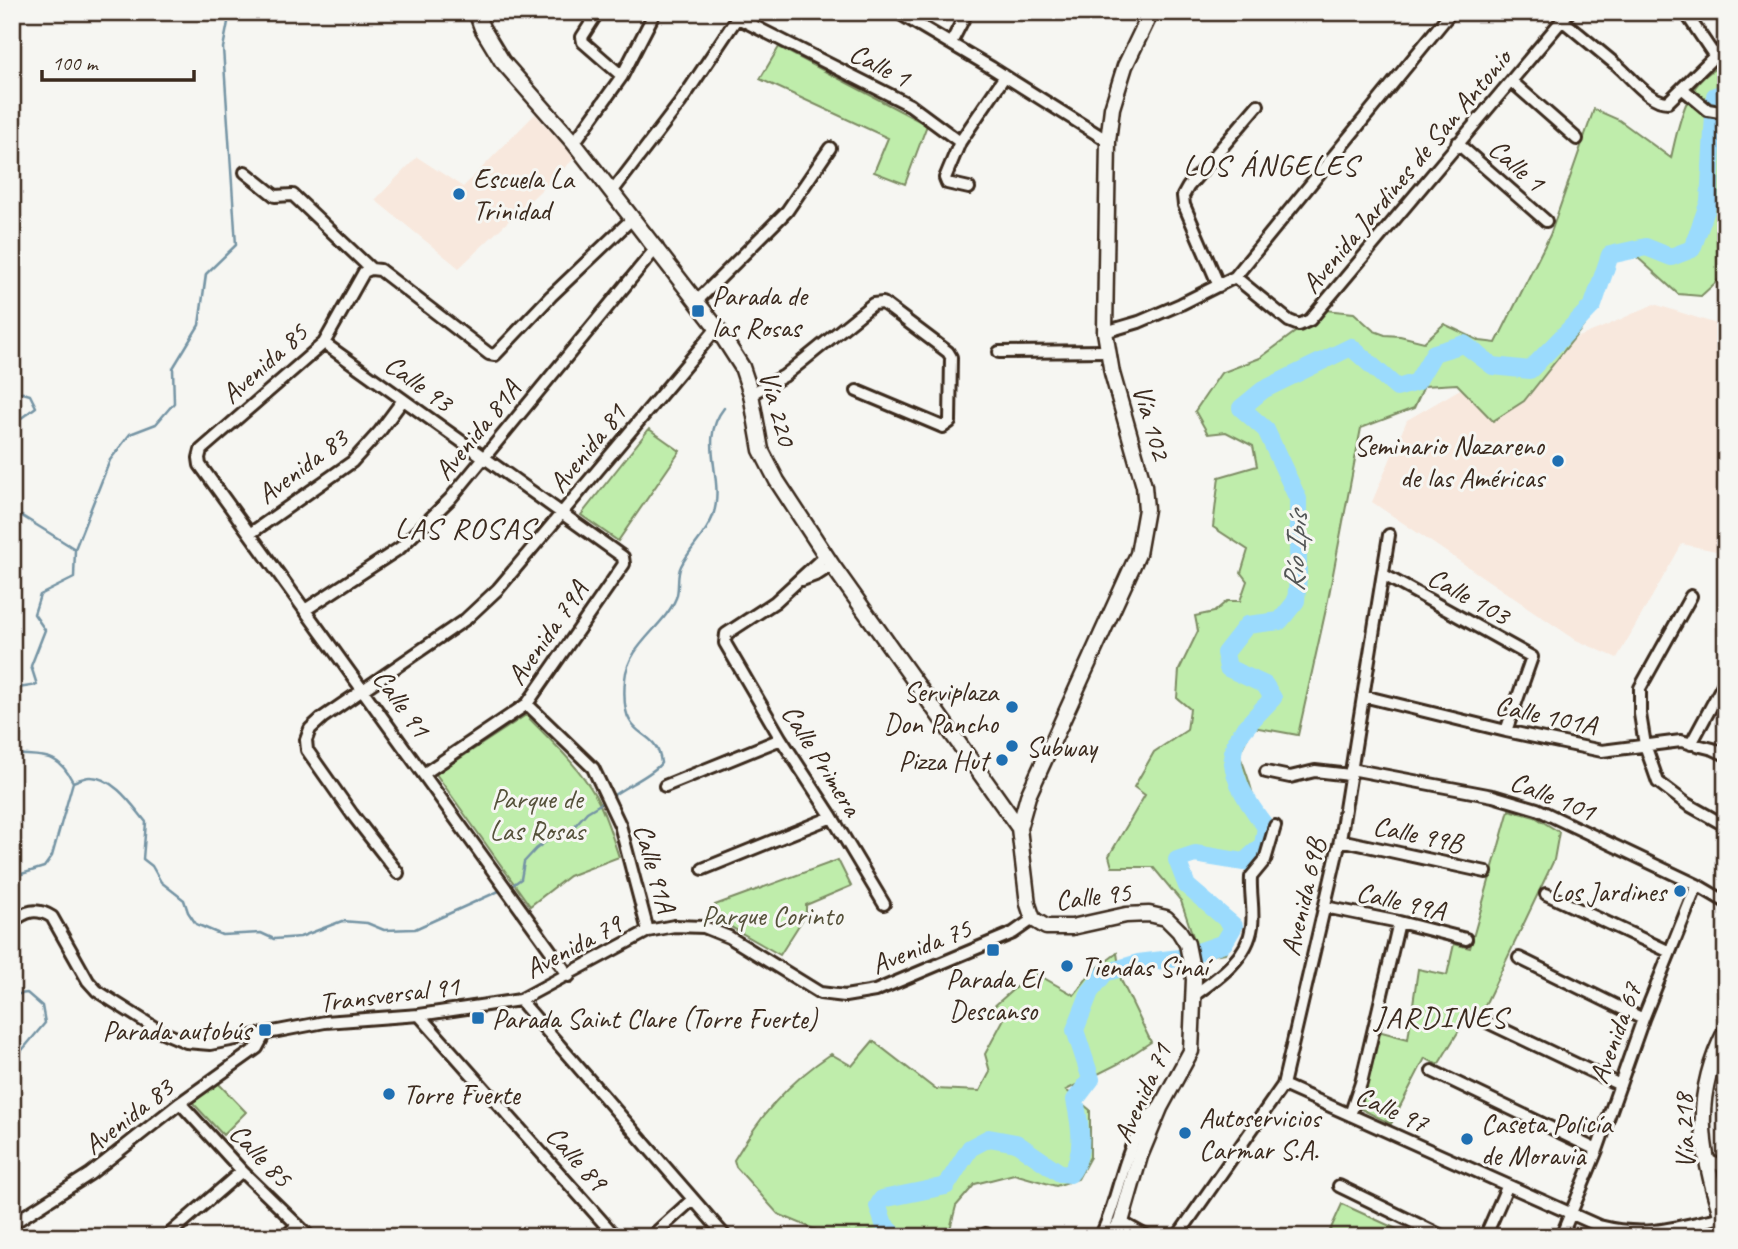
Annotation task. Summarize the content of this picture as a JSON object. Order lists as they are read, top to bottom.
{
  "streets": {
    "main road": [
      "Vía 220",
      "Vía 102",
      "Calle 95",
      "Avenida 71",
      "Vía 218"
    ],
    "street": [
      "Calle 1",
      "Avenida Jardines de San Antonio",
      "Avenida 85",
      "Calle 93",
      "Avenida 81A",
      "Avenida 81",
      "Avenida 83",
      "Calle 103",
      "Avenida 79A",
      "Calle 91",
      "Calle 101A",
      "Calle Primera",
      "Calle 101",
      "Calle 99B",
      "Calle 91A",
      "Avenida 69B",
      "Calle 99A",
      "Avenida 79",
      "Avenida 75",
      "Transversal 91",
      "Avenida 67",
      "Calle 97",
      "Calle 85",
      "Calle 89"
    ]
  },
  "crossings": [
    ["Calle 1", "Avenida Jardines de San Antonio"],
    ["Avenida 85", "Calle 93"],
    ["Avenida 85", "Calle 91"],
    ["Calle 93", "Avenida 81A"],
    ["Calle 93", "Avenida 81"],
    ["Calle 93", "Avenida 83"],
    ["Calle 93", "Avenida 79A"],
    ["Vía 220", "Vía 102"],
    ["Vía 220", "Avenida 81A"],
    ["Vía 220", "Avenida 81"],
    ["Vía 220", "Calle 95"],
    ["Vía 102", "Calle 95"],
    ["Avenida 81A", "Calle 91"],
    ["Avenida 81", "Calle 91"],
    ["Avenida 83", "Calle 91"],
    ["Avenida 83", "Transversal 91"],
    ["Avenida 83", "Calle 85"],
    ["Calle 103", "Calle 101A"],
    ["Calle 103", "Avenida 69B"],
    ["Avenida 79A", "Calle 91"],
    ["Avenida 79A", "Calle 91A"],
    ["Calle 91", "Avenida 79"],
    ["Calle 101A", "Avenida 69B"],
    ["Calle 101", "Avenida 69B"],
    ["Calle 101", "Avenida 67"],
    ["Calle 99B", "Avenida 69B"],
    ["Calle 91A", "Avenida 79"],
    ["Calle 91A", "Avenida 75"],
    ["Calle 95", "Avenida 75"],
    ["Calle 95", "Avenida 71"],
    ["Avenida 69B", "Calle 99A"],
    ["Avenida 69B", "Calle 97"],
    ["Avenida 79", "Transversal 91"],
    ["Transversal 91", "Calle 89"],
    ["Avenida 67", "Calle 97"],
    ["Calle 97", "Vía 218"]
  ],
  "districts": ["LOS ÁNGELES", "LAS ROSAS", "JARDINES"],
  "water": ["Río Ipís"],
  "parks": ["Parque de Las Rosas", "Parque Corinto"],
  "places": {
    "other": [
      "Escuela La Trinidad",
      "Seminario Nazareno de las Américas",
      "Serviplaza Don Pancho",
      "Subway",
      "Pizza Hut",
      "Los Jardines",
      "Tiendas Sinaí",
      "Torre Fuerte",
      "Autoservicios Carmar S.A.",
      "Caseta Policía de Moravia"
    ],
    "transit": [
      "Parada de las Rosas",
      "Parada El Descanso",
      "Parada Saint Clare (Torre Fuerte)",
      "Parada autobús"
    ]
  },
  "scale_bar": "100 m"
}
